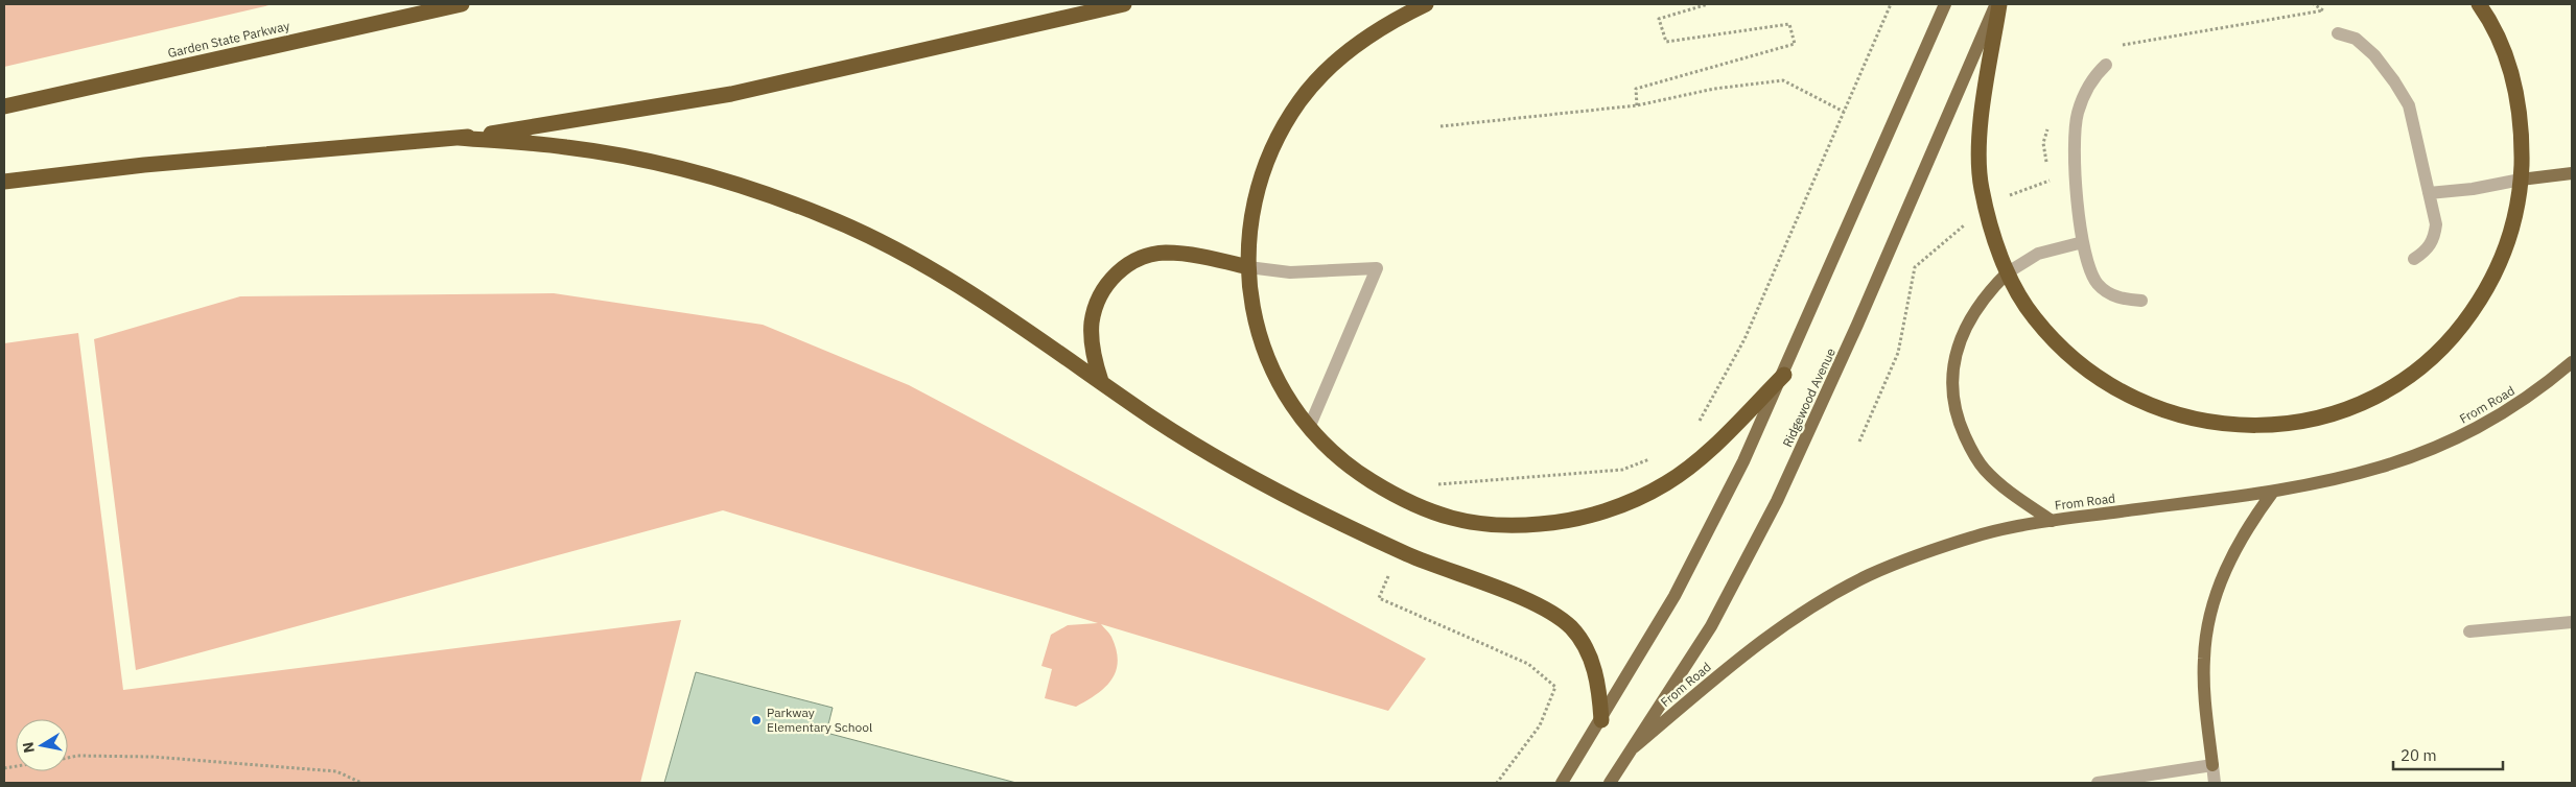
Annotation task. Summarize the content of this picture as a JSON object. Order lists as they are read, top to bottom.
{
  "streets": {
    "highway": ["Garden State Parkway"],
    "main road": ["Ridgewood Avenue", "From Road"]
  },
  "crossings": [
    ["Ridgewood Avenue", "From Road"]
  ],
  "places": ["Parkway Elementary School"],
  "scale_bar": "20 m",
  "north": "left"
}
